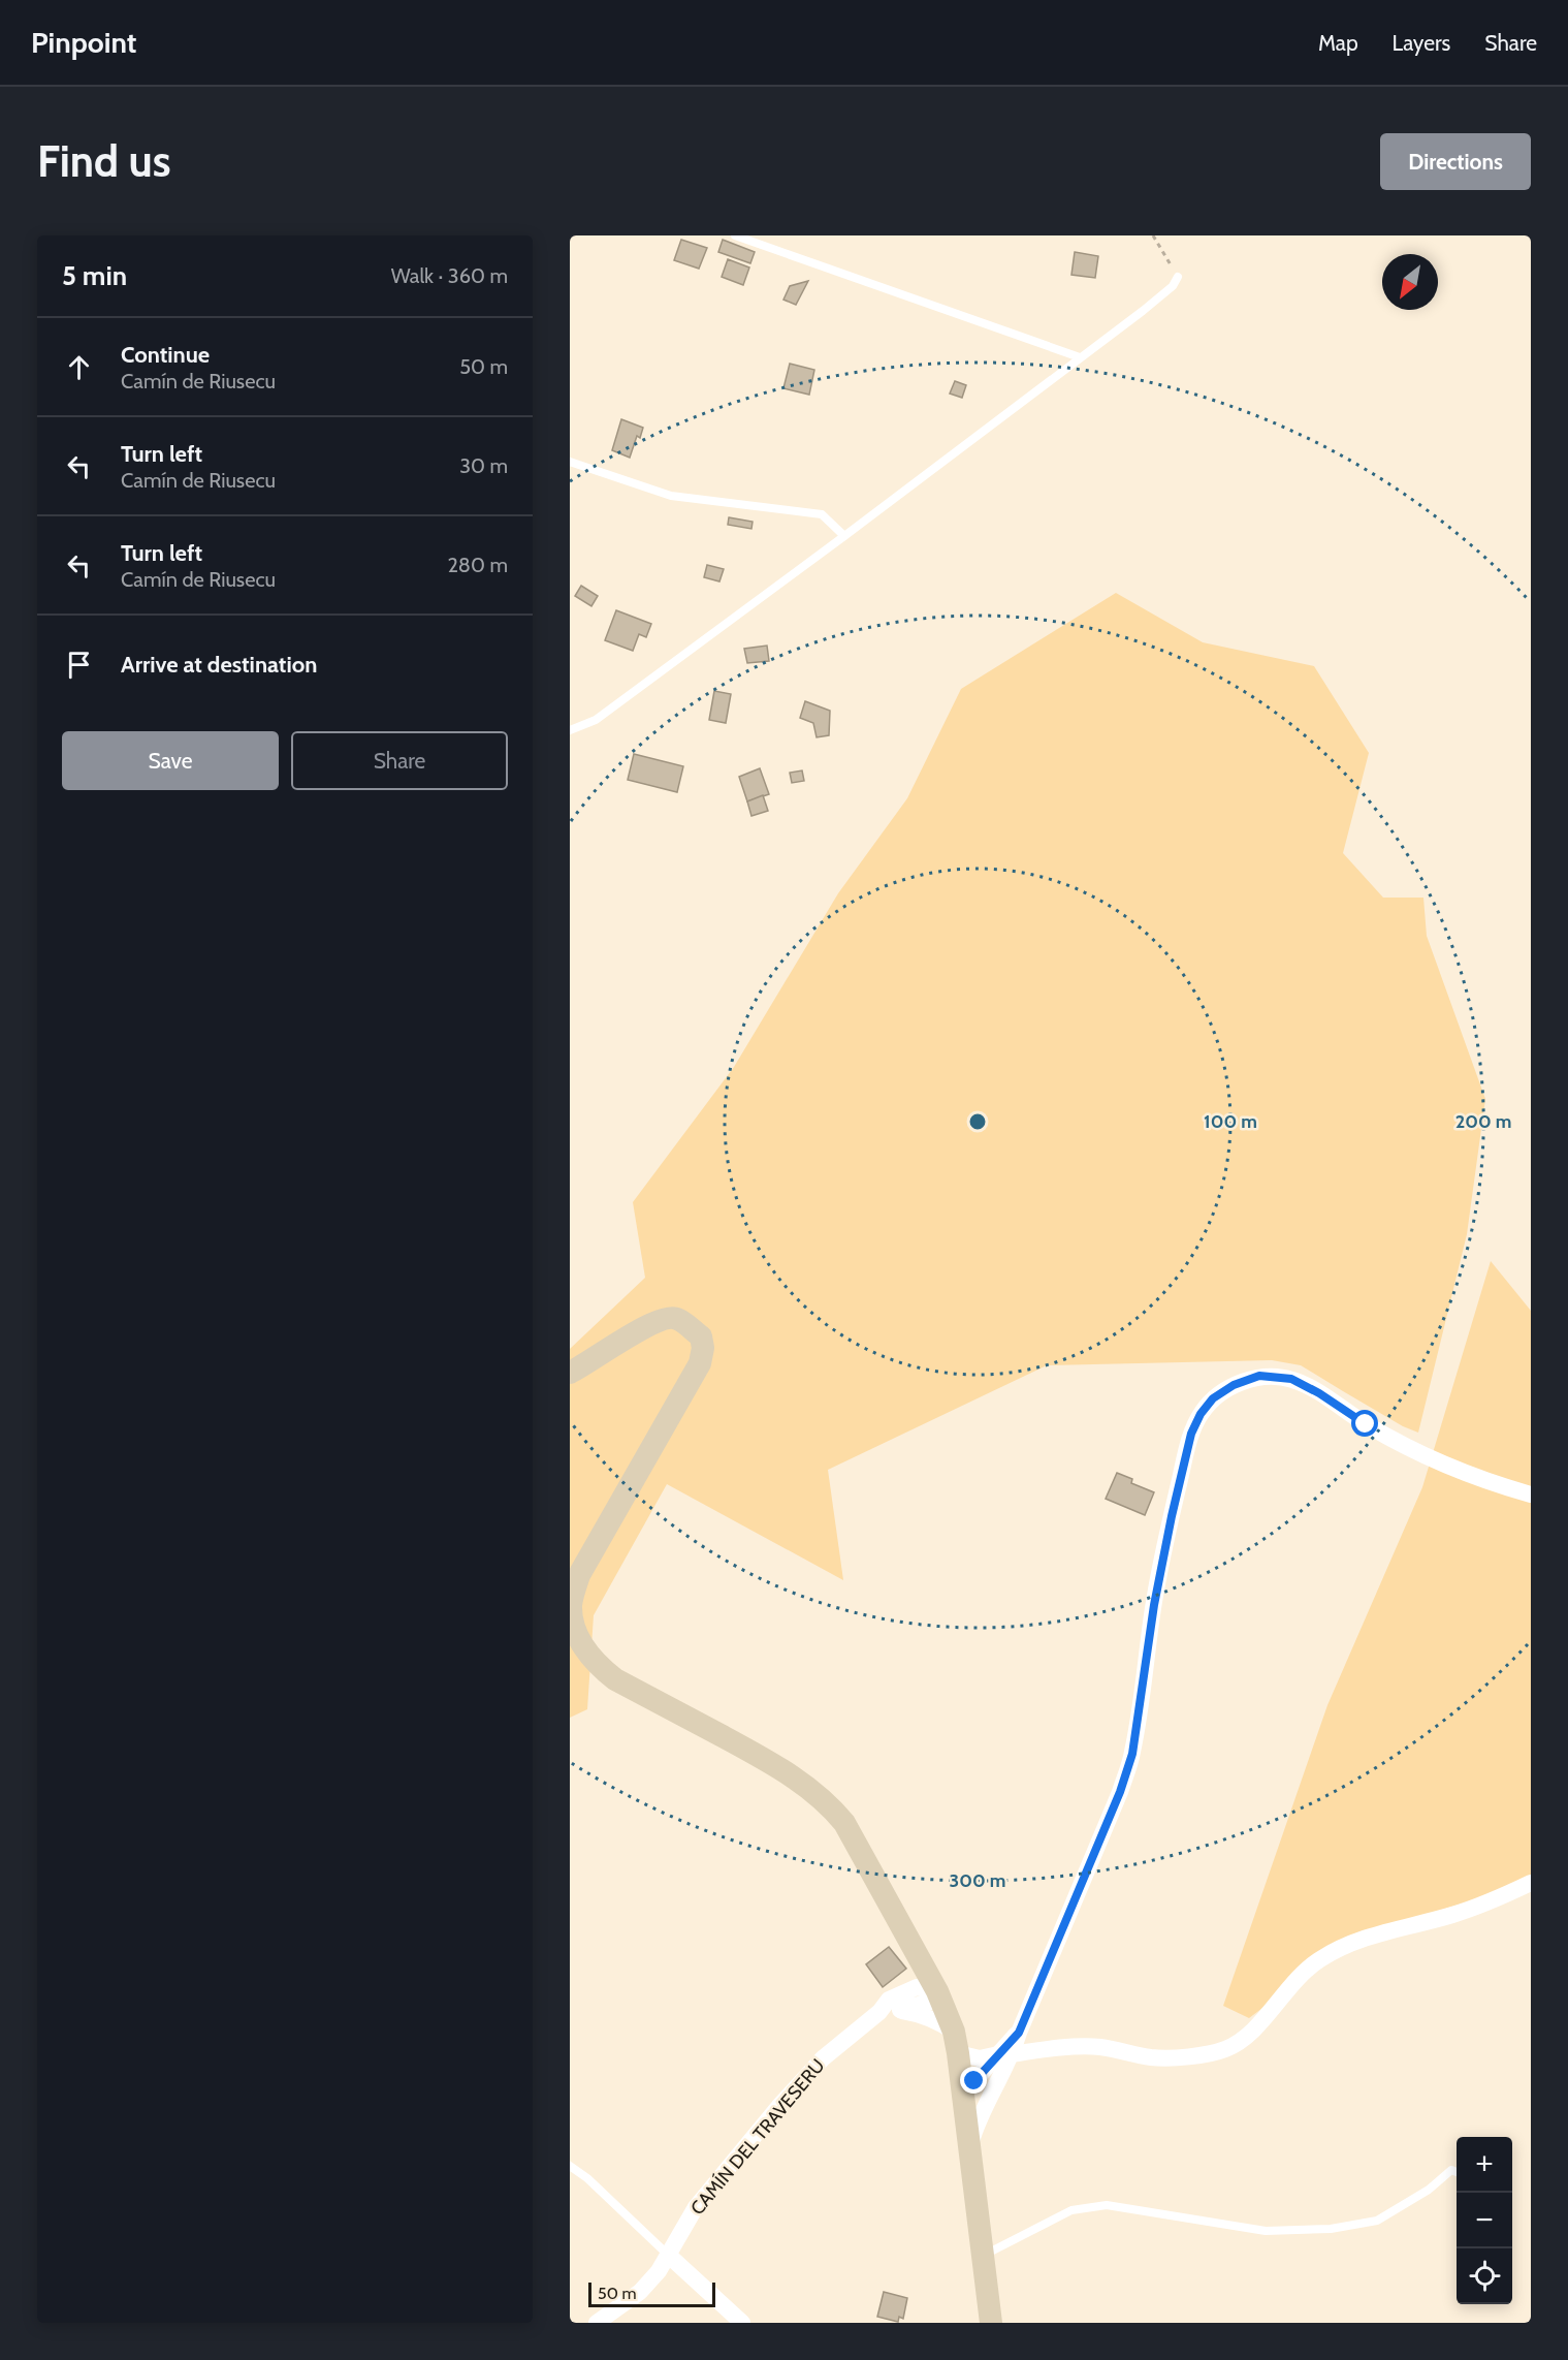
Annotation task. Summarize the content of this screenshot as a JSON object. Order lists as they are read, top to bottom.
{
  "streets": {
    "street": ["CAMÍN DEL TRAVESERU"]
  },
  "scale_bar": "50 m",
  "north": "bottom left",
  "page": {
    "header": "Pinpoint",
    "nav": ["Map", "Layers", "Share"],
    "buttons": [
      "Directions",
      ["Save", "Share"]
    ],
    "title": "Find us",
    "heading": ["5 min", "Walk · 360 m"],
    "list": [
      ["Continue", "Camín de Riusecu", "50 m"],
      ["Turn left", "Camín de Riusecu", "30 m"],
      ["Turn left", "Camín de Riusecu", "280 m"],
      "Arrive at destination"
    ],
    "map_buttons": ["+", "−"],
    "scale": "50 m"
  },
  "rings": ["100 m", "200 m", "300 m"]
}
